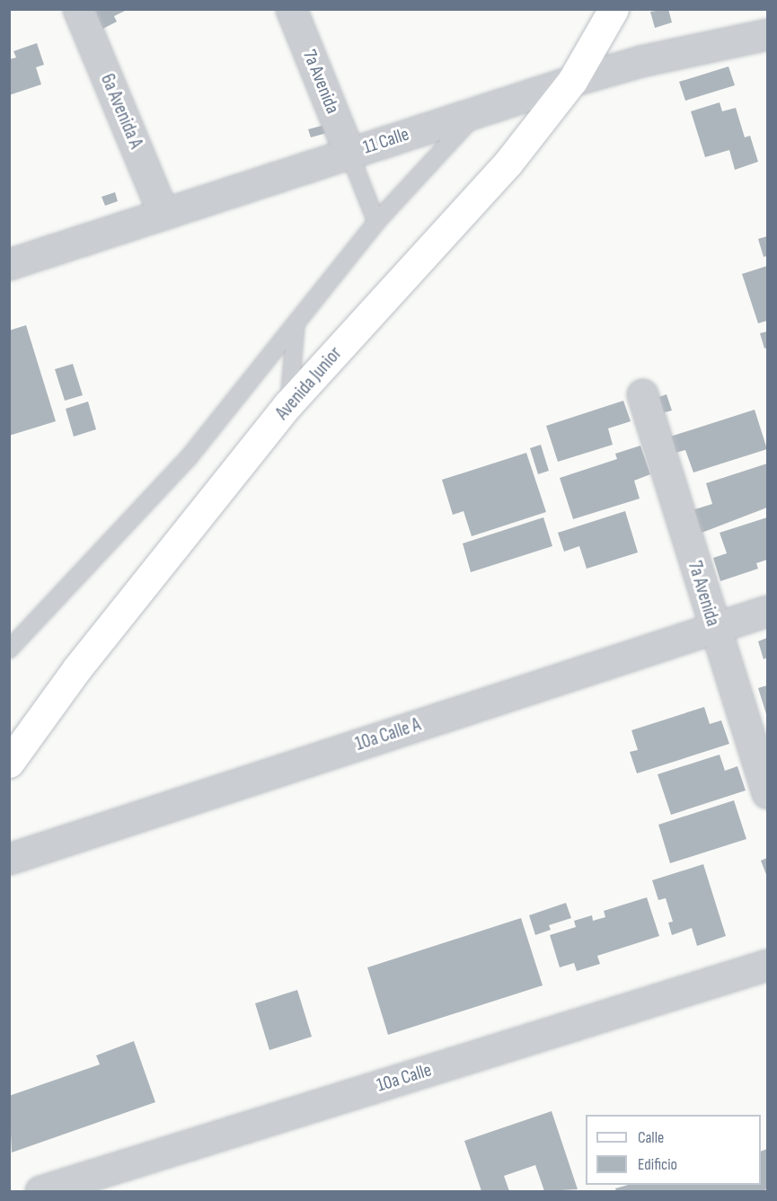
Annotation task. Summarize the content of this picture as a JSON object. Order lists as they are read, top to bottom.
{
  "streets": {
    "main road": ["Avenida Junior"],
    "street": [
      "7a Avenida",
      "6a Avenida A",
      "11 Calle",
      "10a Calle A",
      "10a Calle"
    ]
  },
  "crossings": [
    ["7a Avenida", "11 Calle"],
    ["7a Avenida", "10a Calle A"],
    ["6a Avenida A", "11 Calle"],
    ["11 Calle", "Avenida Junior"]
  ],
  "legend": ["Calle", "Edificio"]
}
